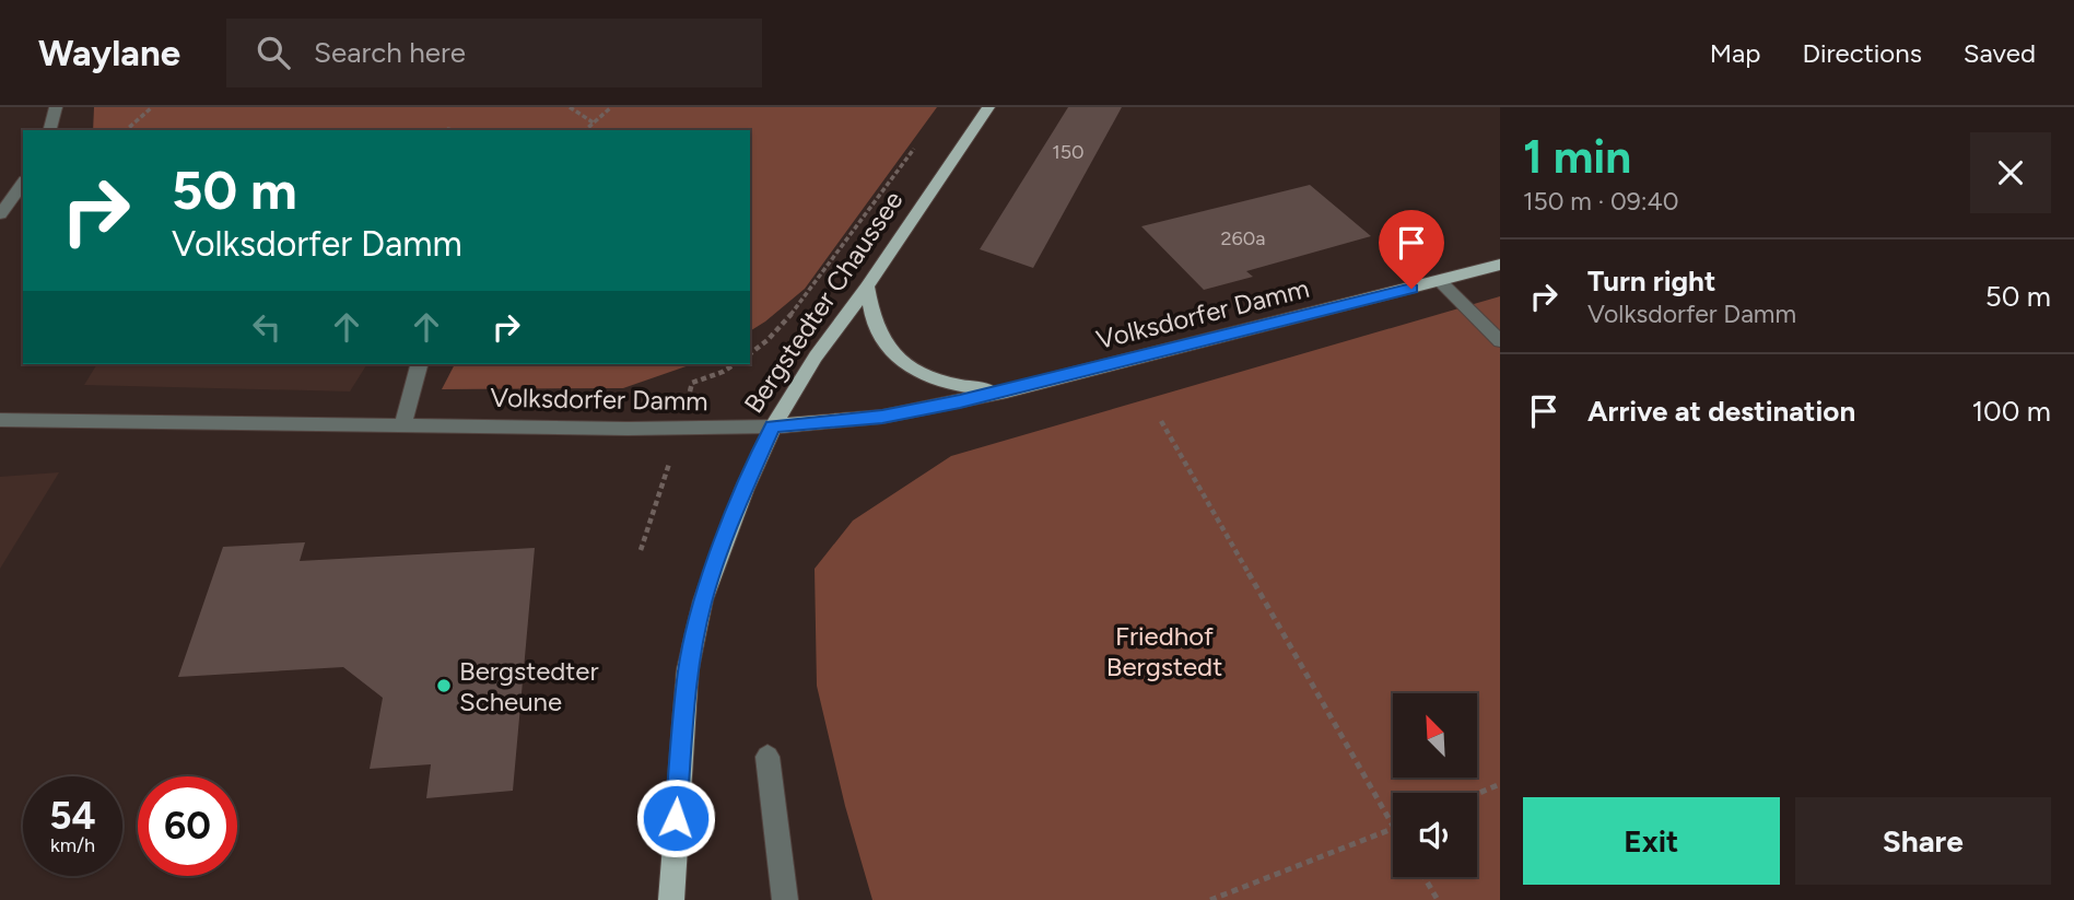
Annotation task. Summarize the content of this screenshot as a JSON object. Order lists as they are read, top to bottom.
{
  "streets": {
    "main road": ["Bergstedter Chaussee", "Volksdorfer Damm"]
  },
  "crossings": [
    ["Bergstedter Chaussee", "Volksdorfer Damm"]
  ],
  "parks": ["Friedhof Bergstedt"],
  "places": ["Bergstedter Scheune"],
  "house_numbers": ["150", "260a"],
  "north": "top left",
  "page": {
    "header": "Waylane",
    "search": "Search here",
    "nav": ["Map", "Directions", "Saved"],
    "heading": ["1 min", "150 m · 09:40"],
    "turn": ["50 m", "Volksdorfer Damm"],
    "list": [
      {
        "name": "Turn right",
        "note": "Volksdorfer Damm",
        "value": "50 m"
      },
      {
        "name": "Arrive at destination",
        "value": "100 m"
      }
    ],
    "speed": "54 km/h",
    "limit": "60",
    "buttons": ["Exit", "Share"]
  }
}
